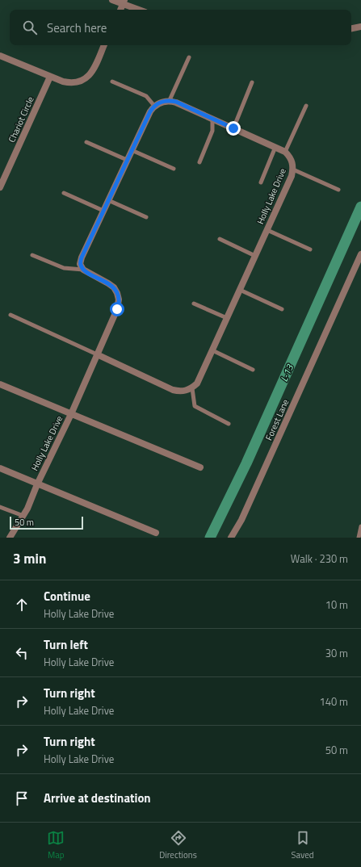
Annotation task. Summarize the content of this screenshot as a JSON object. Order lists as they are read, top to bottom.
{
  "streets": {
    "street": ["Chariot Circle", "Holly Lake Drive", "Forest Lane"]
  },
  "water": ["L-13"],
  "scale_bar": "50 m",
  "page": {
    "search": "Search here",
    "scale": "50 m",
    "heading": ["3 min", "Walk · 230 m"],
    "list": [
      ["Continue", "Holly Lake Drive", "10 m"],
      ["Turn left", "Holly Lake Drive", "30 m"],
      ["Turn right", "Holly Lake Drive", "140 m"],
      ["Turn right", "Holly Lake Drive", "50 m"],
      "Arrive at destination"
    ],
    "nav": ["Map", "Directions", "Saved"]
  }
}
